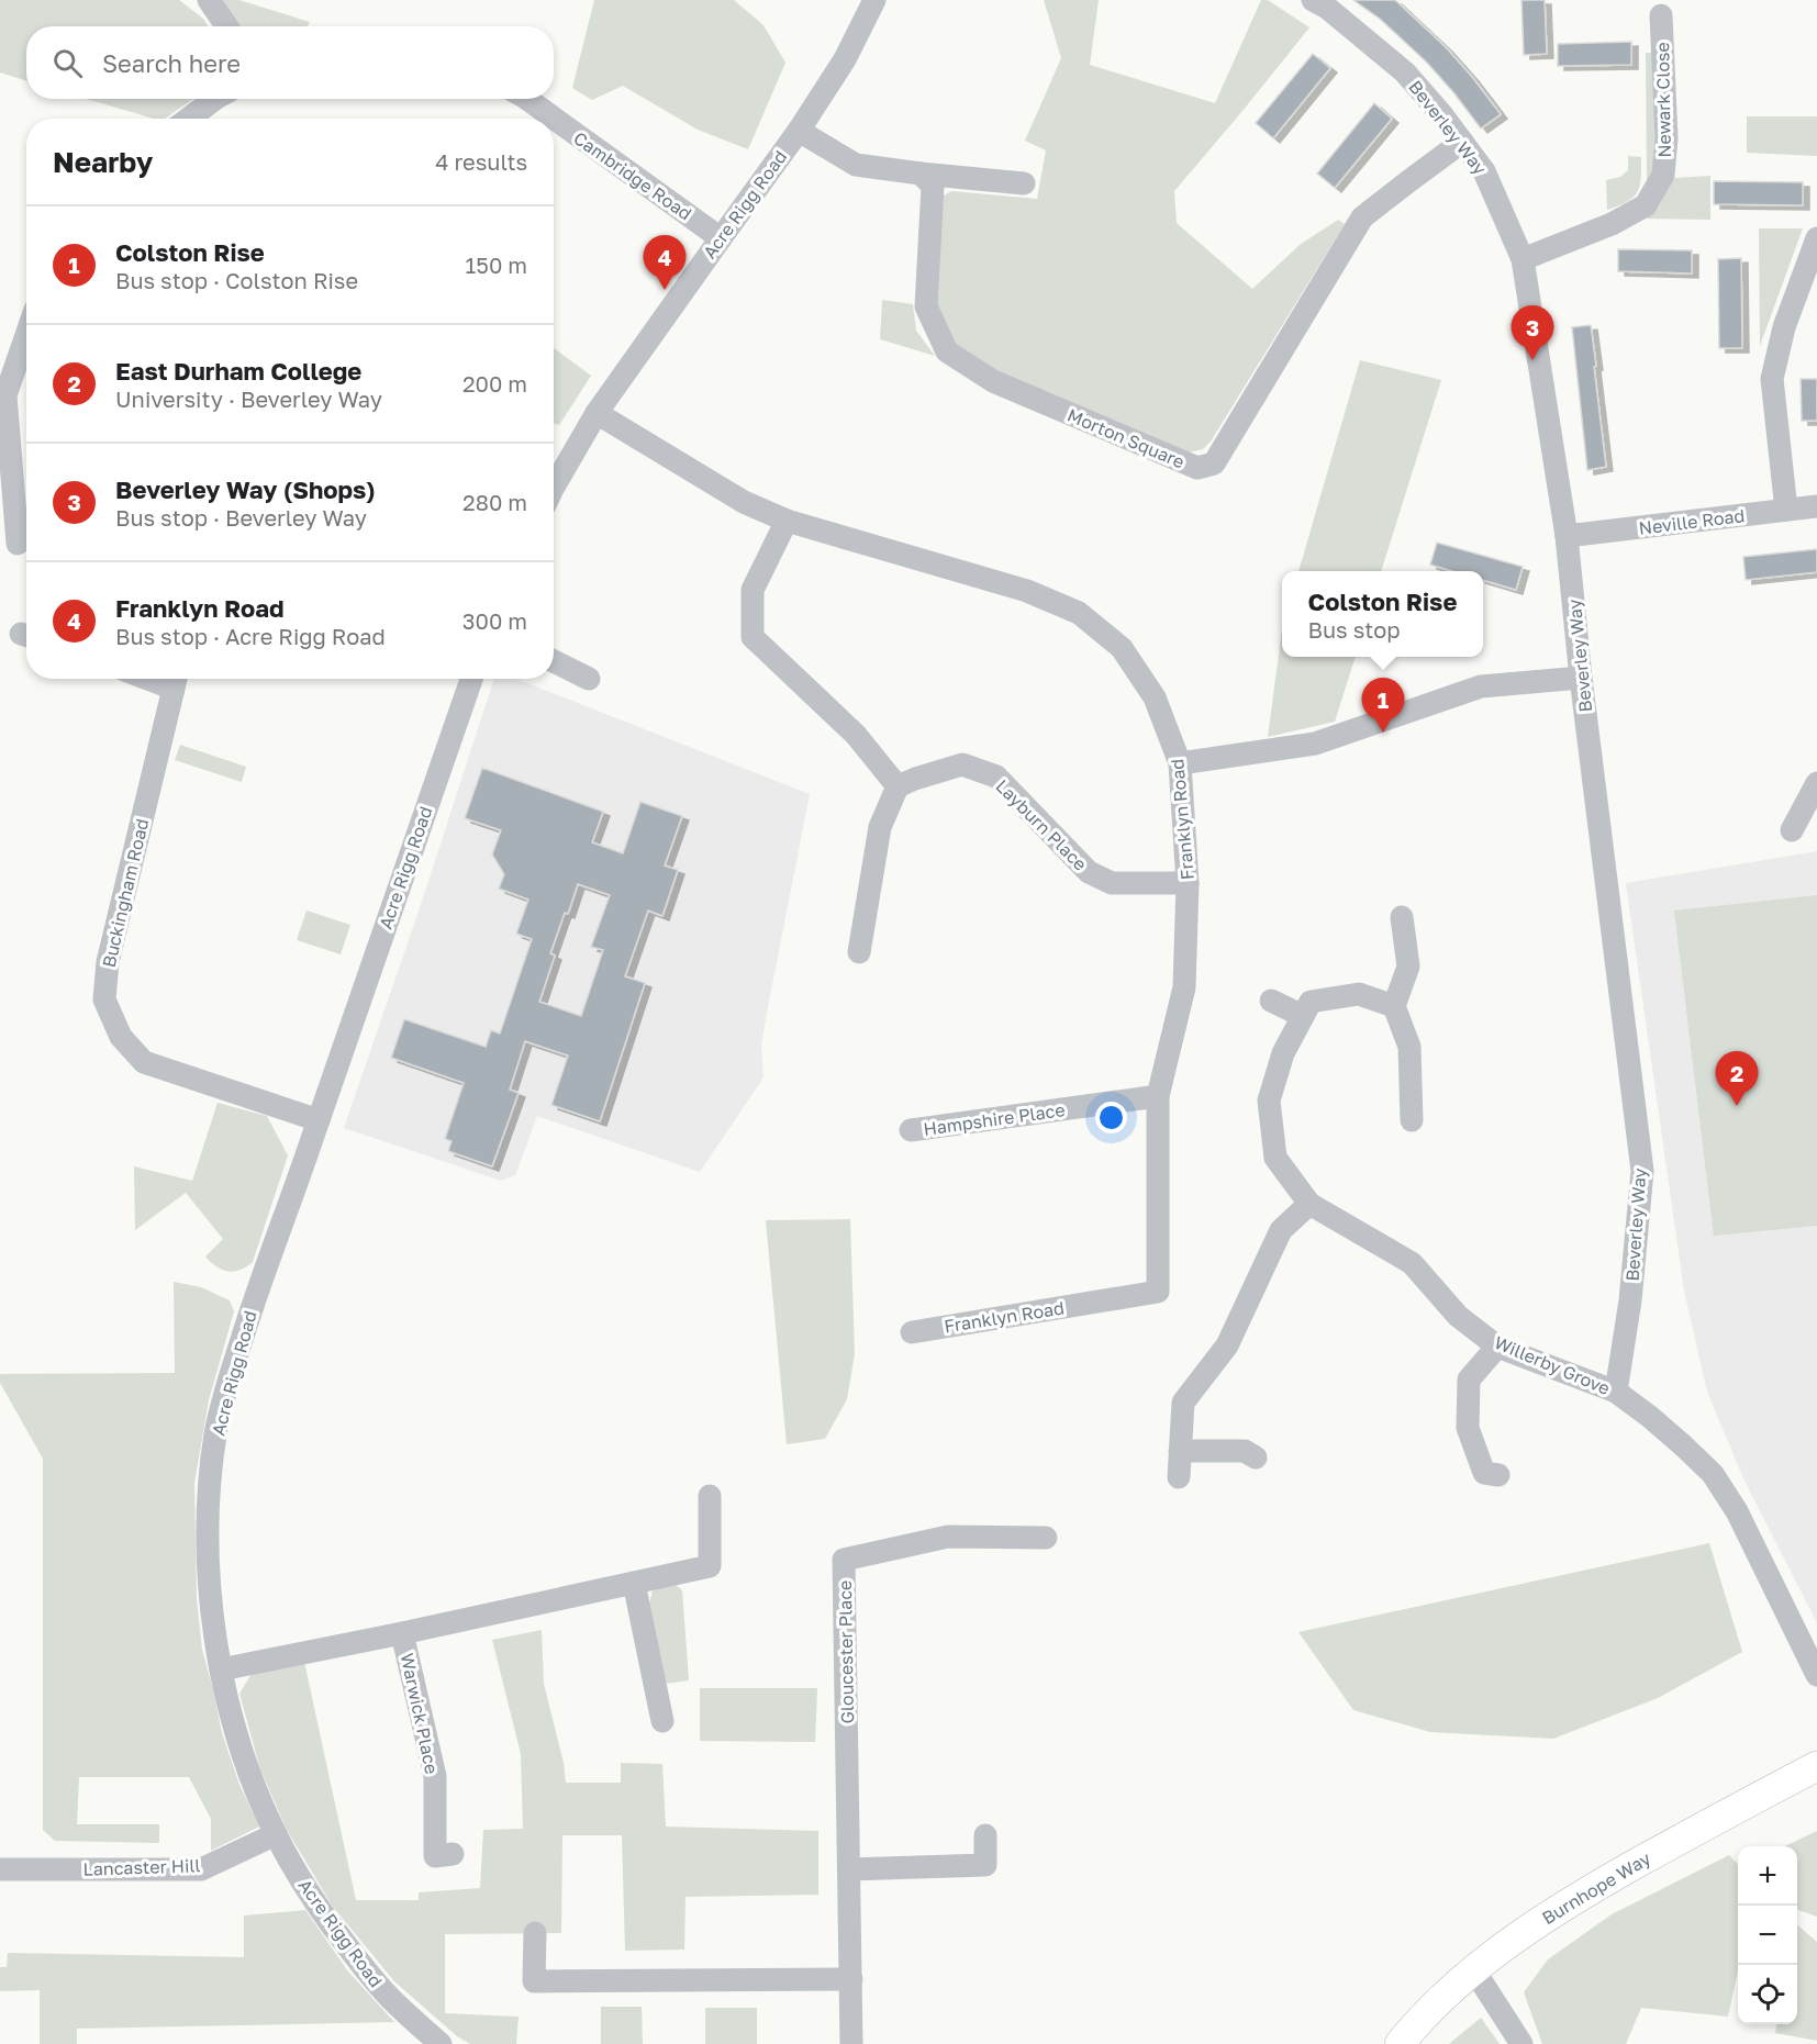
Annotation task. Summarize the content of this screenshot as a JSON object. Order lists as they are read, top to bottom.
{
  "streets": {
    "main road": ["Burnhope Way"],
    "street": [
      "Newark Close",
      "Beverley Way",
      "Cambridge Road",
      "Acre Rigg Road",
      "Morton Square",
      "Neville Road",
      "Franklyn Road",
      "Layburn Place",
      "Buckingham Road",
      "Hampshire Place",
      "Willerby Grove",
      "Gloucester Place",
      "Warwick Place",
      "Lancaster Hill"
    ]
  },
  "crossings": [
    ["Newark Close", "Beverley Way"],
    ["Beverley Way", "Morton Square"],
    ["Beverley Way", "Neville Road"],
    ["Beverley Way", "Willerby Grove"],
    ["Cambridge Road", "Acre Rigg Road"],
    ["Acre Rigg Road", "Franklyn Road"],
    ["Acre Rigg Road", "Buckingham Road"],
    ["Acre Rigg Road", "Warwick Place"],
    ["Acre Rigg Road", "Lancaster Hill"],
    ["Franklyn Road", "Layburn Place"],
    ["Franklyn Road", "Hampshire Place"]
  ],
  "page": {
    "search": "Search here",
    "heading": ["Nearby", "4 results"],
    "list": [
      {
        "mark": "1",
        "name": "Colston Rise",
        "note": "Bus stop · Colston Rise",
        "value": "150 m"
      },
      {
        "mark": "2",
        "name": "East Durham College",
        "note": "University · Beverley Way",
        "value": "200 m"
      },
      {
        "mark": "3",
        "name": "Beverley Way (Shops)",
        "note": "Bus stop · Beverley Way",
        "value": "280 m"
      },
      {
        "mark": "4",
        "name": "Franklyn Road",
        "note": "Bus stop · Acre Rigg Road",
        "value": "300 m"
      }
    ],
    "pins": [
      "4",
      "3",
      "1",
      "2"
    ],
    "popup": ["Colston Rise", "Bus stop"],
    "map_buttons": ["+", "−"]
  }
}
